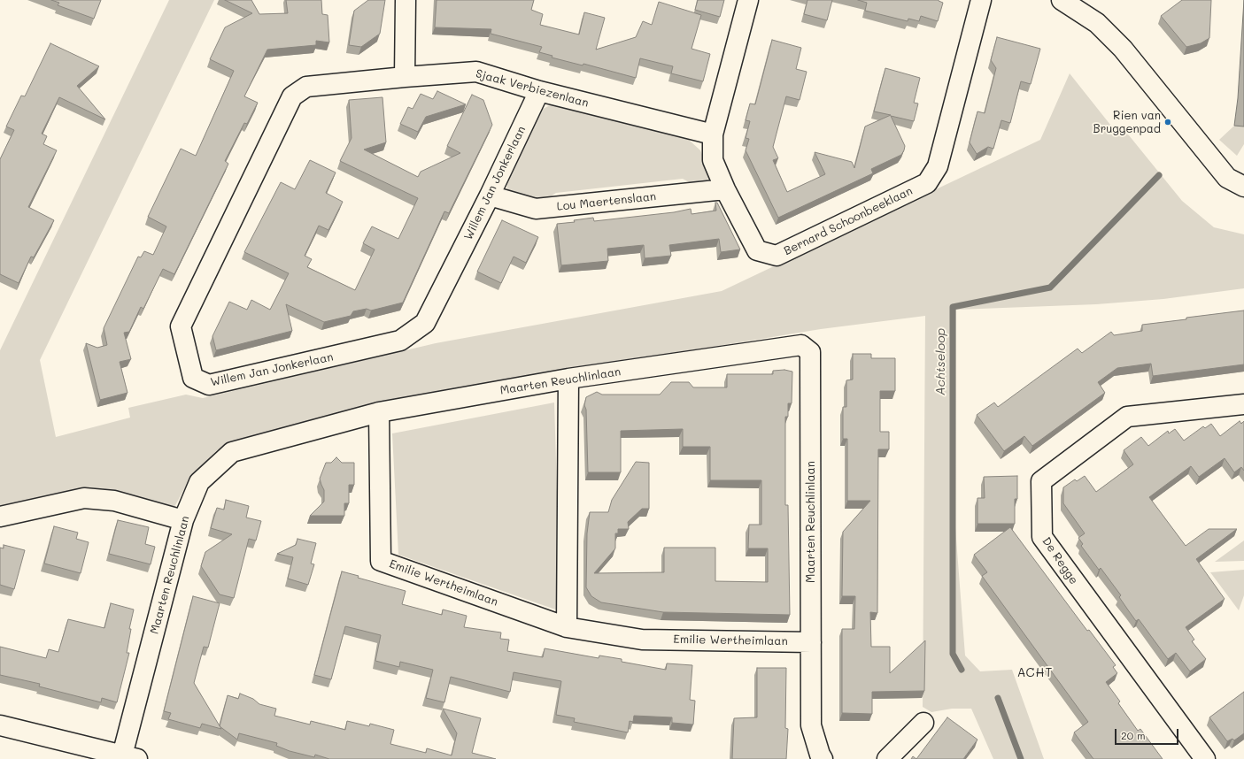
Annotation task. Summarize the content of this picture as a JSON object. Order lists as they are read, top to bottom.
{
  "streets": {
    "street": [
      "Sjaak Verbiezenlaan",
      "Willem Jan Jonkerlaan",
      "Lou Maertenslaan",
      "Bernard Schoonbeeklaan",
      "Maarten Reuchlinlaan",
      "De Regge",
      "Emilie Wertheimlaan"
    ]
  },
  "crossings": [
    ["Sjaak Verbiezenlaan", "Willem Jan Jonkerlaan"],
    ["Sjaak Verbiezenlaan", "Bernard Schoonbeeklaan"],
    ["Willem Jan Jonkerlaan", "Lou Maertenslaan"],
    ["Lou Maertenslaan", "Bernard Schoonbeeklaan"],
    ["Maarten Reuchlinlaan", "Emilie Wertheimlaan"]
  ],
  "districts": ["ACHT"],
  "water": ["Achtseloop"],
  "places": ["Rien van Bruggenpad"],
  "scale_bar": "20 m"
}
